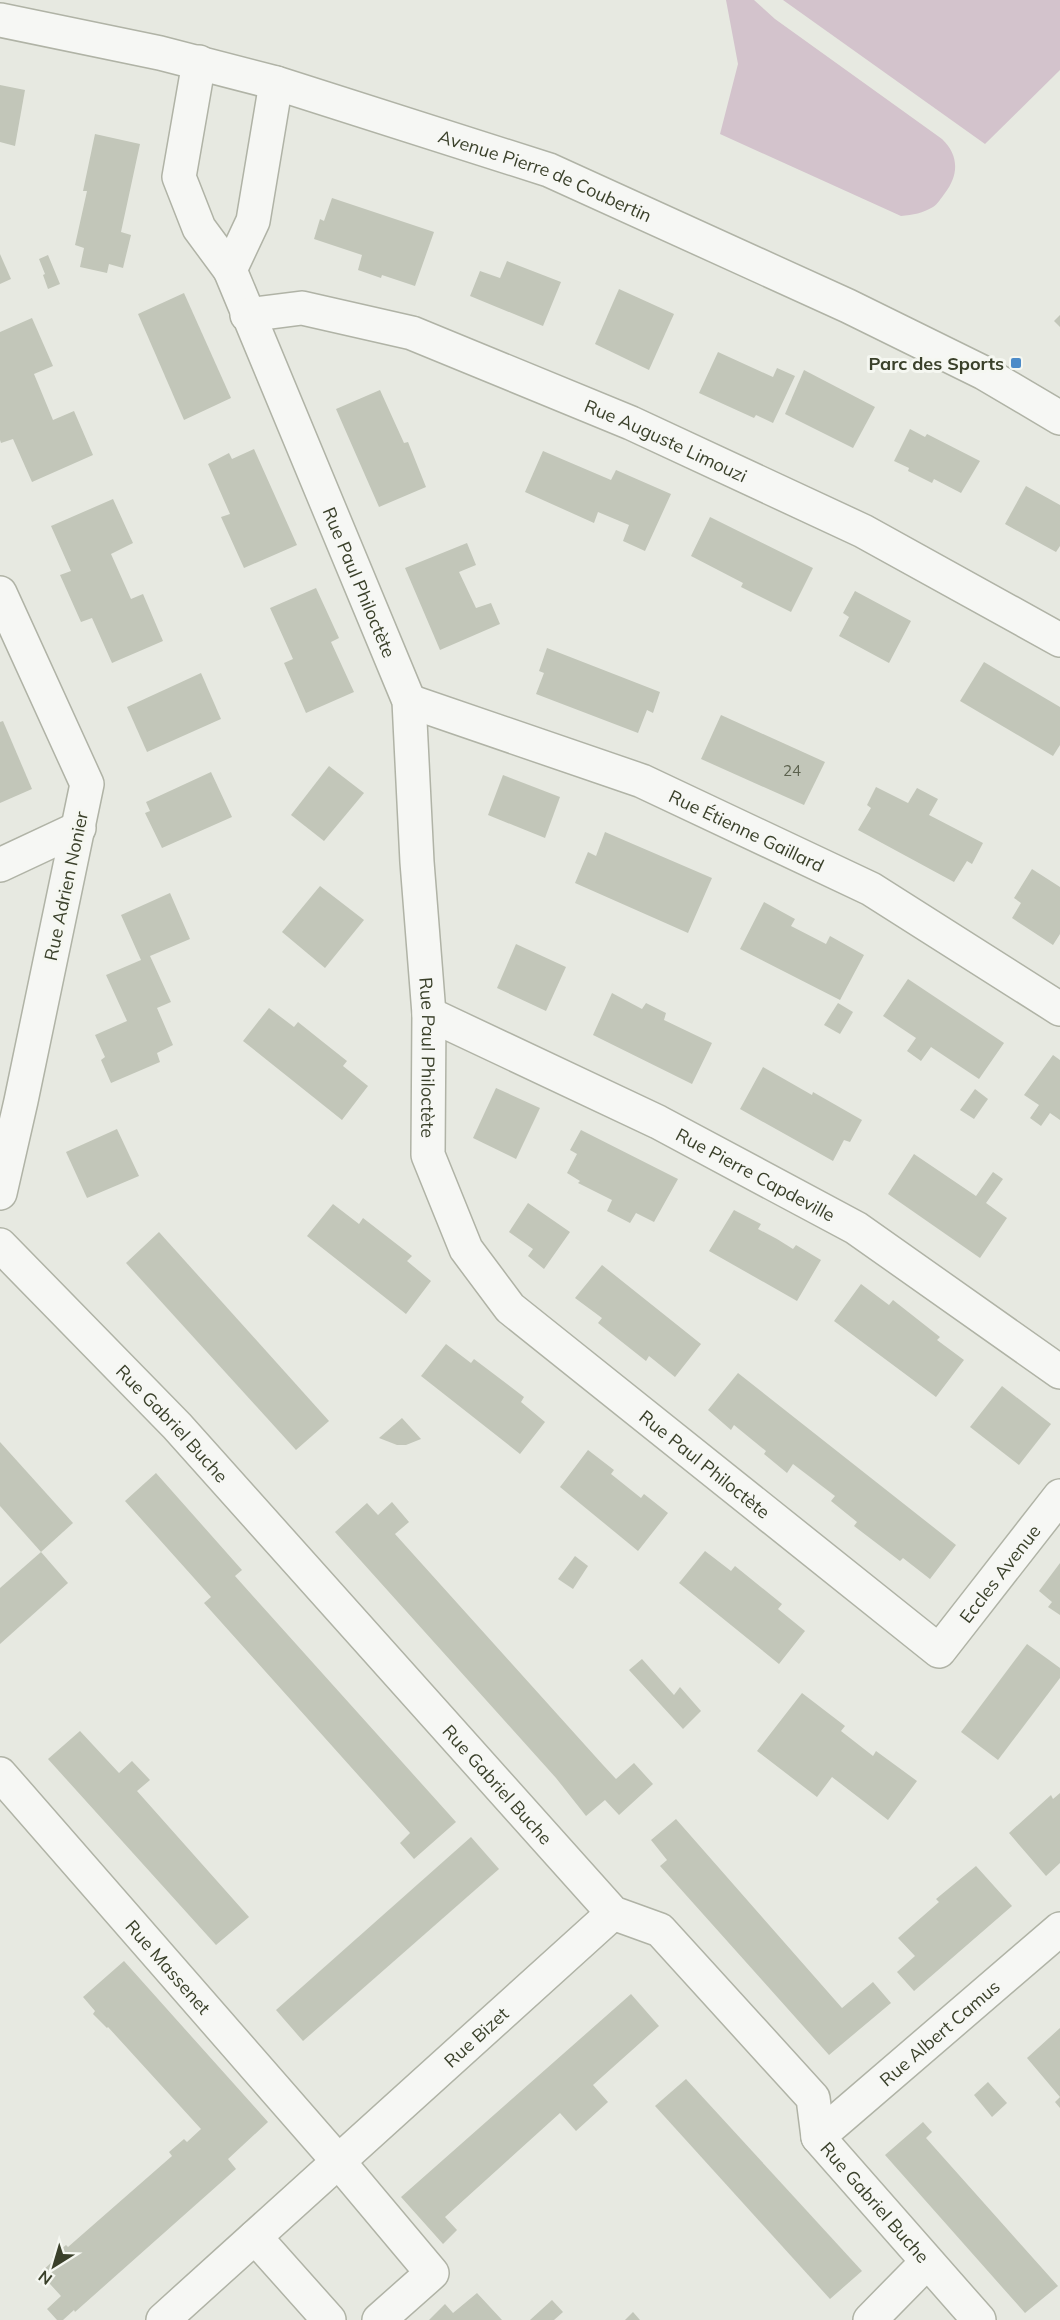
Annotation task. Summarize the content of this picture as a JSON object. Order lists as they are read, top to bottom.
{
  "streets": {
    "street": [
      "Avenue Pierre de Coubertin",
      "Rue Auguste Limouzi",
      "Rue Paul Philoctète",
      "Rue Étienne Gaillard",
      "Rue Adrien Nonier",
      "Rue Pierre Capdeville",
      "Rue Gabriel Buche",
      "Eccles Avenue",
      "Rue Massenet",
      "Rue Albert Camus",
      "Rue Bizet"
    ]
  },
  "crossings": [
    ["Avenue Pierre de Coubertin", "Rue Paul Philoctète"],
    ["Rue Auguste Limouzi", "Rue Paul Philoctète"],
    ["Rue Paul Philoctète", "Rue Étienne Gaillard"],
    ["Rue Paul Philoctète", "Rue Pierre Capdeville"],
    ["Rue Paul Philoctète", "Eccles Avenue"],
    ["Rue Gabriel Buche", "Rue Albert Camus"],
    ["Rue Gabriel Buche", "Rue Bizet"],
    ["Rue Massenet", "Rue Bizet"]
  ],
  "places": {
    "transit": ["Parc des Sports"]
  },
  "house_numbers": ["24"],
  "north": "bottom left"
}
